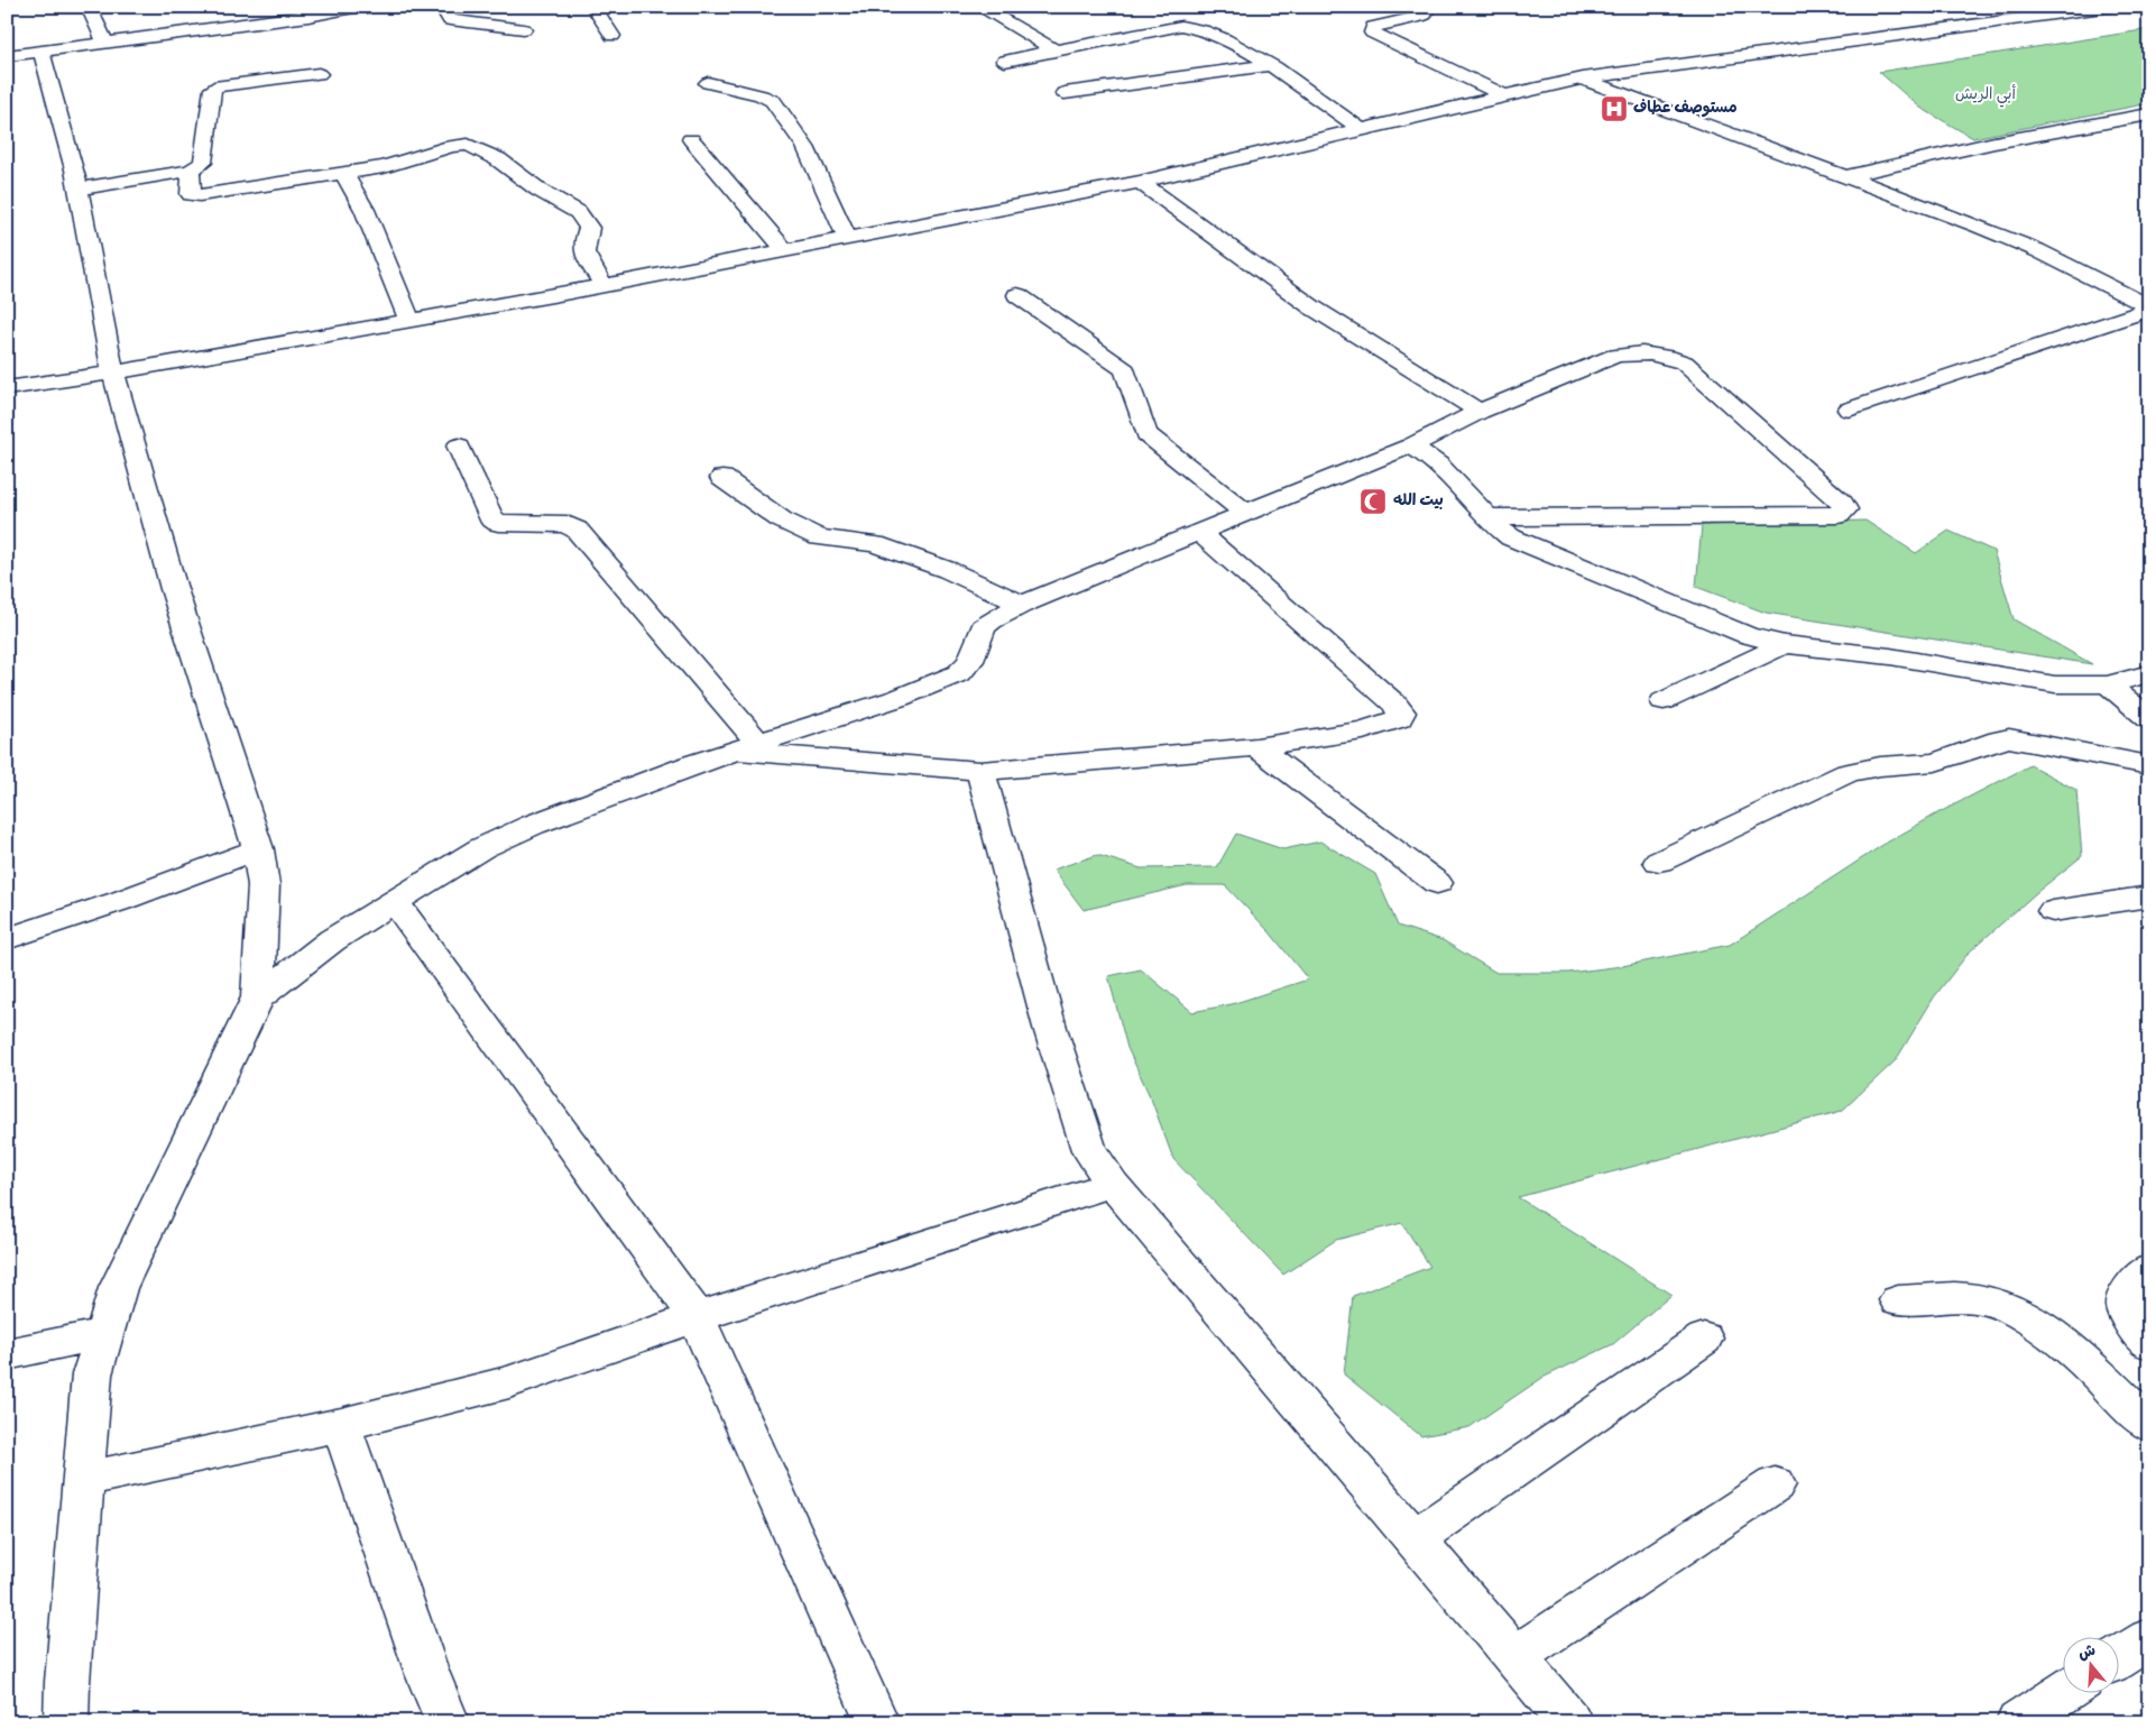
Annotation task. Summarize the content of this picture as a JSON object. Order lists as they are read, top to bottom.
{
  "parks": ["أبي الريش"],
  "places": {
    "hospital": ["مستوصف عطاف"],
    "mosque": ["بيت الله"]
  },
  "north": "top"
}
